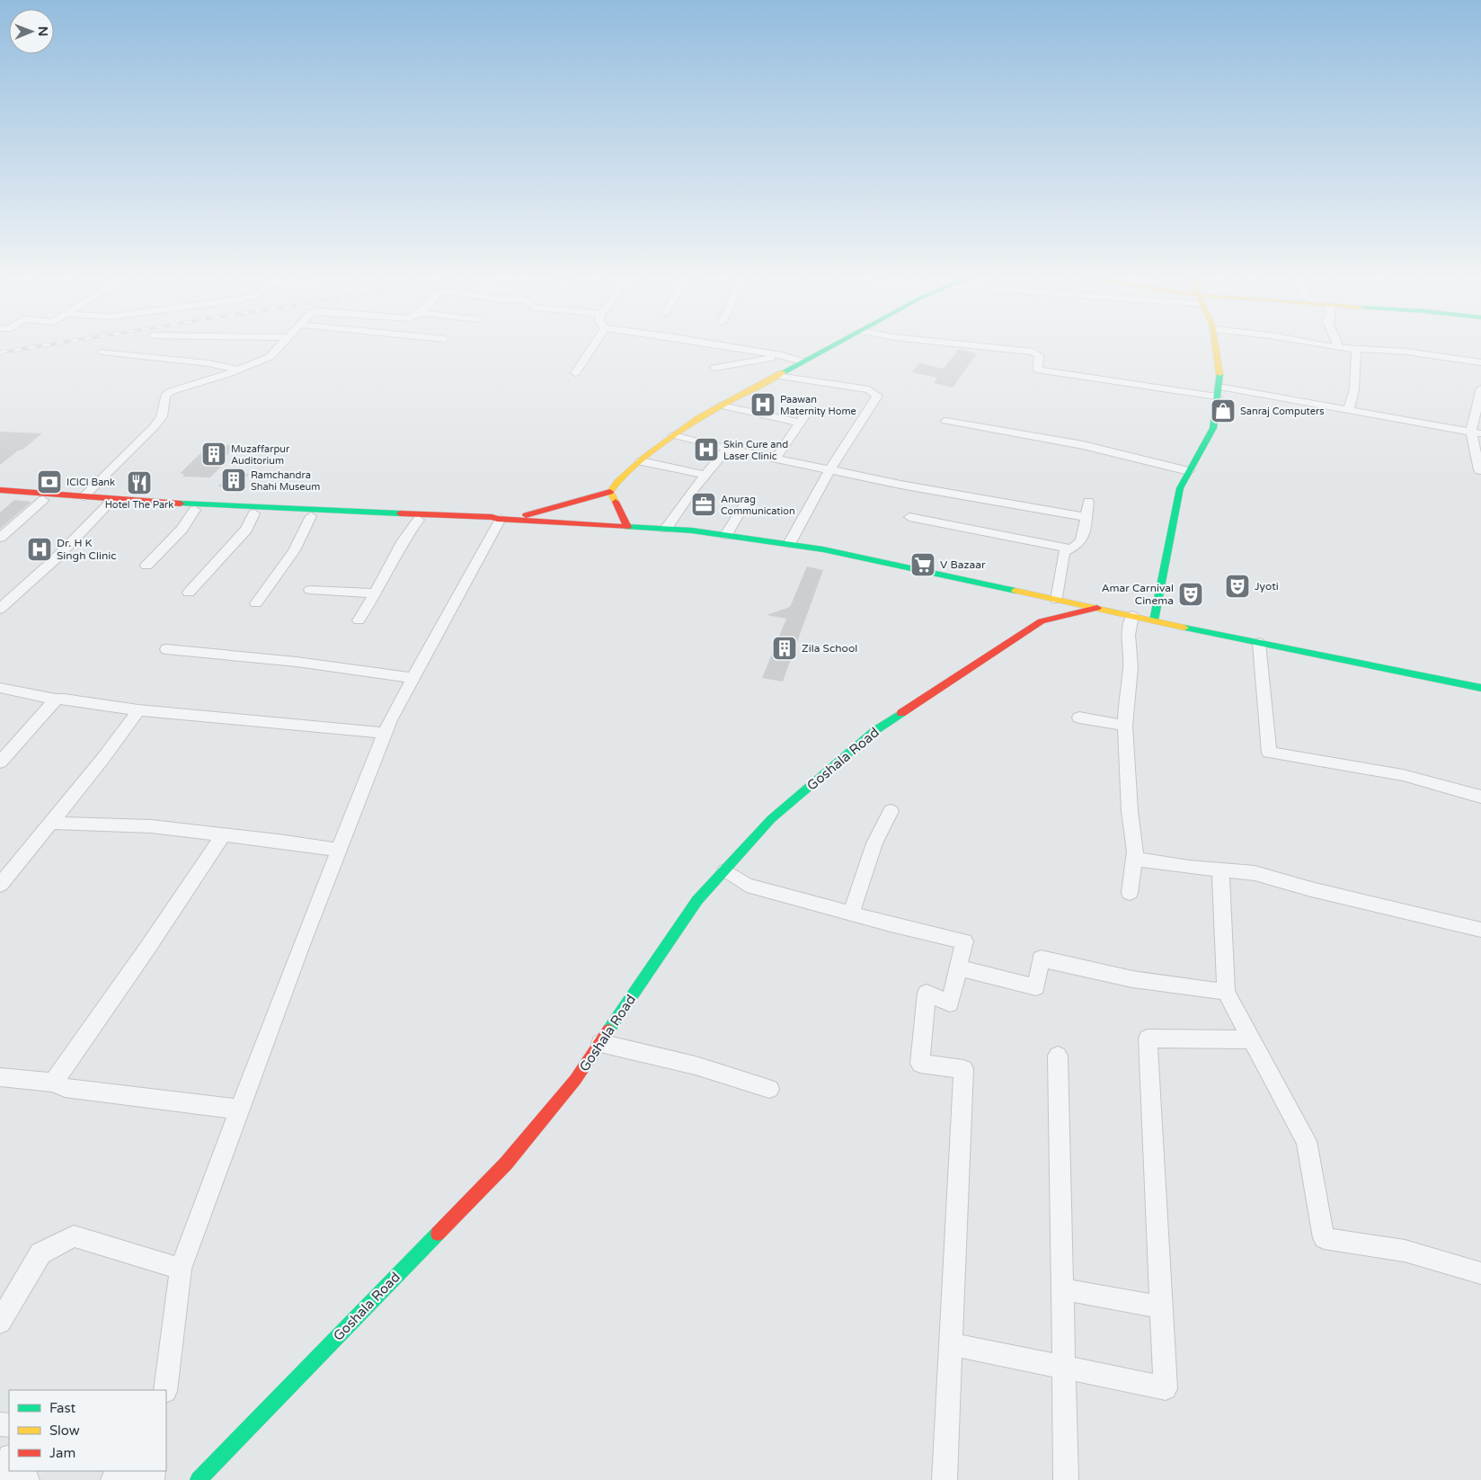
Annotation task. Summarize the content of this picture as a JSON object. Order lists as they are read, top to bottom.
{
  "streets": {
    "main road": ["Goshala Road"]
  },
  "places": {
    "hospital": ["Paawan Maternity Home", "Skin Cure and Laser Clinic", "Dr. H K Singh Clinic"],
    "shop": ["Sanraj Computers"],
    "building": ["Muzaffarpur Auditorium", "Ramchandra Shahi Museum", "Zila School"],
    "bank": ["ICICI Bank"],
    "restaurant": ["Hotel The Park"],
    "office": ["Anurag Communication"],
    "supermarket": ["V Bazaar"],
    "theatre": ["Jyoti", "Amar Carnival Cinema"]
  },
  "legend": ["Fast", "Slow", "Jam"],
  "north": "right"
}
